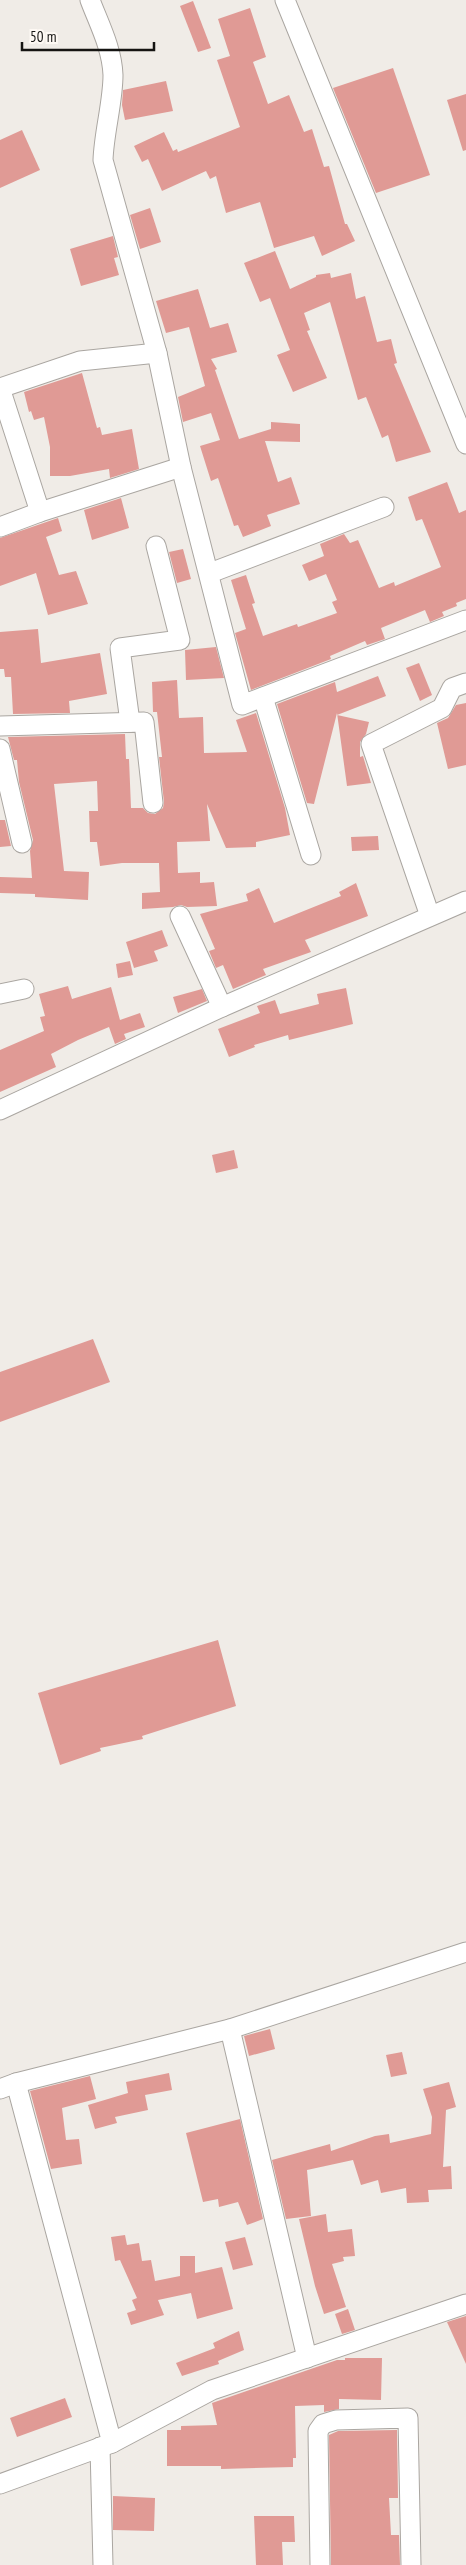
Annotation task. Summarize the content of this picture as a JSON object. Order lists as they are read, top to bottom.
{
  "scale_bar": "50 m"
}
